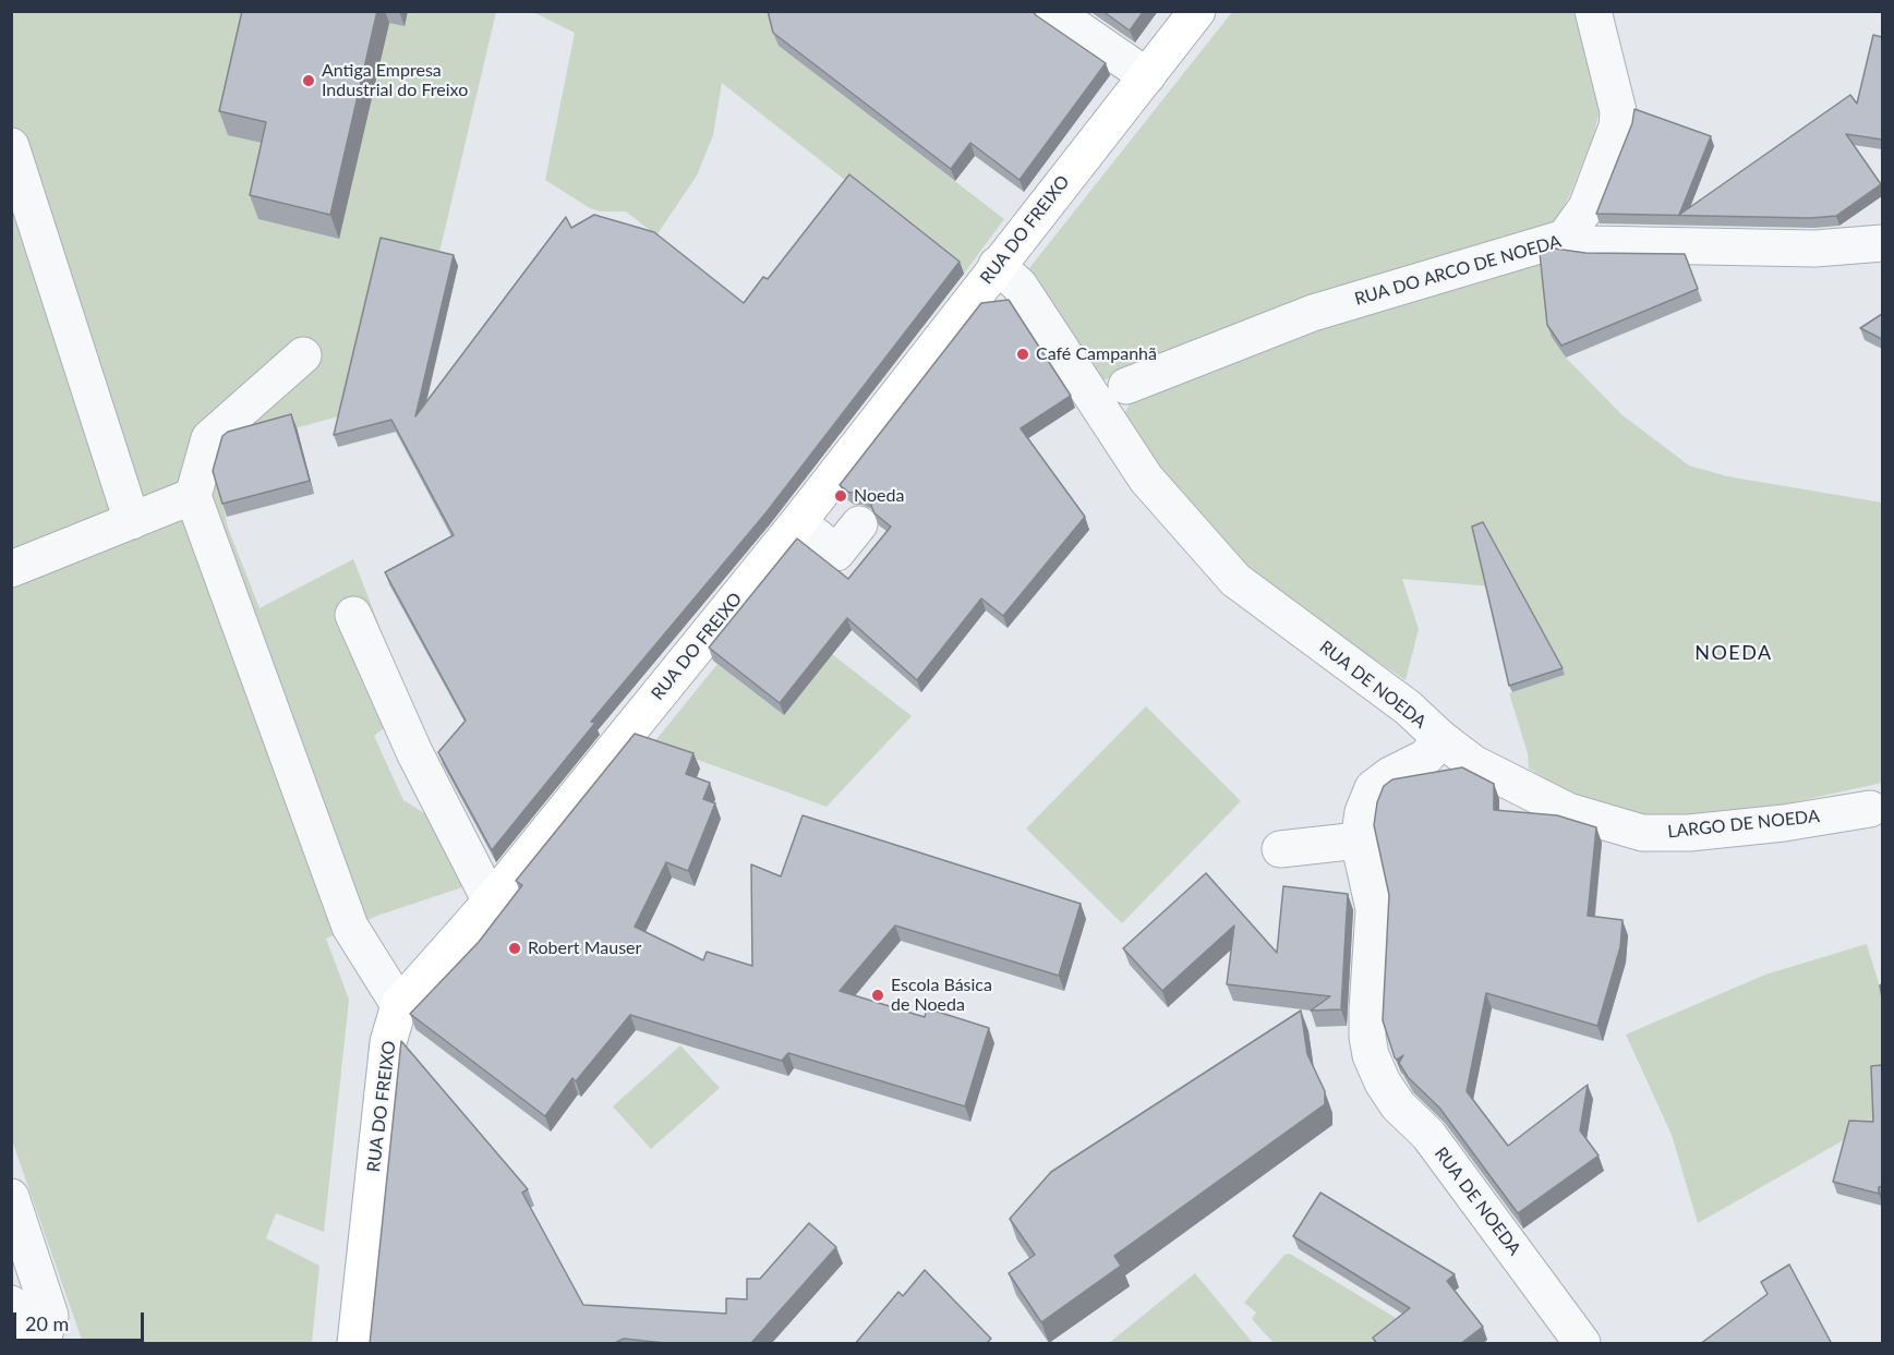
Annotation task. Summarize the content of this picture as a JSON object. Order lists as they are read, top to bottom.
{
  "streets": {
    "main road": ["RUA DO FREIXO"],
    "street": ["RUA DO ARCO DE NOEDA", "RUA DE NOEDA", "LARGO DE NOEDA"]
  },
  "crossings": [
    ["RUA DO FREIXO", "RUA DE NOEDA"],
    ["RUA DO ARCO DE NOEDA", "RUA DE NOEDA"],
    ["RUA DE NOEDA", "LARGO DE NOEDA"]
  ],
  "districts": ["NOEDA"],
  "places": [
    "Antiga Empresa Industrial do Freixo",
    "Café Campanhã",
    "Noeda",
    "Robert Mauser",
    "Escola Básica de Noeda"
  ],
  "scale_bar": "20 m"
}
